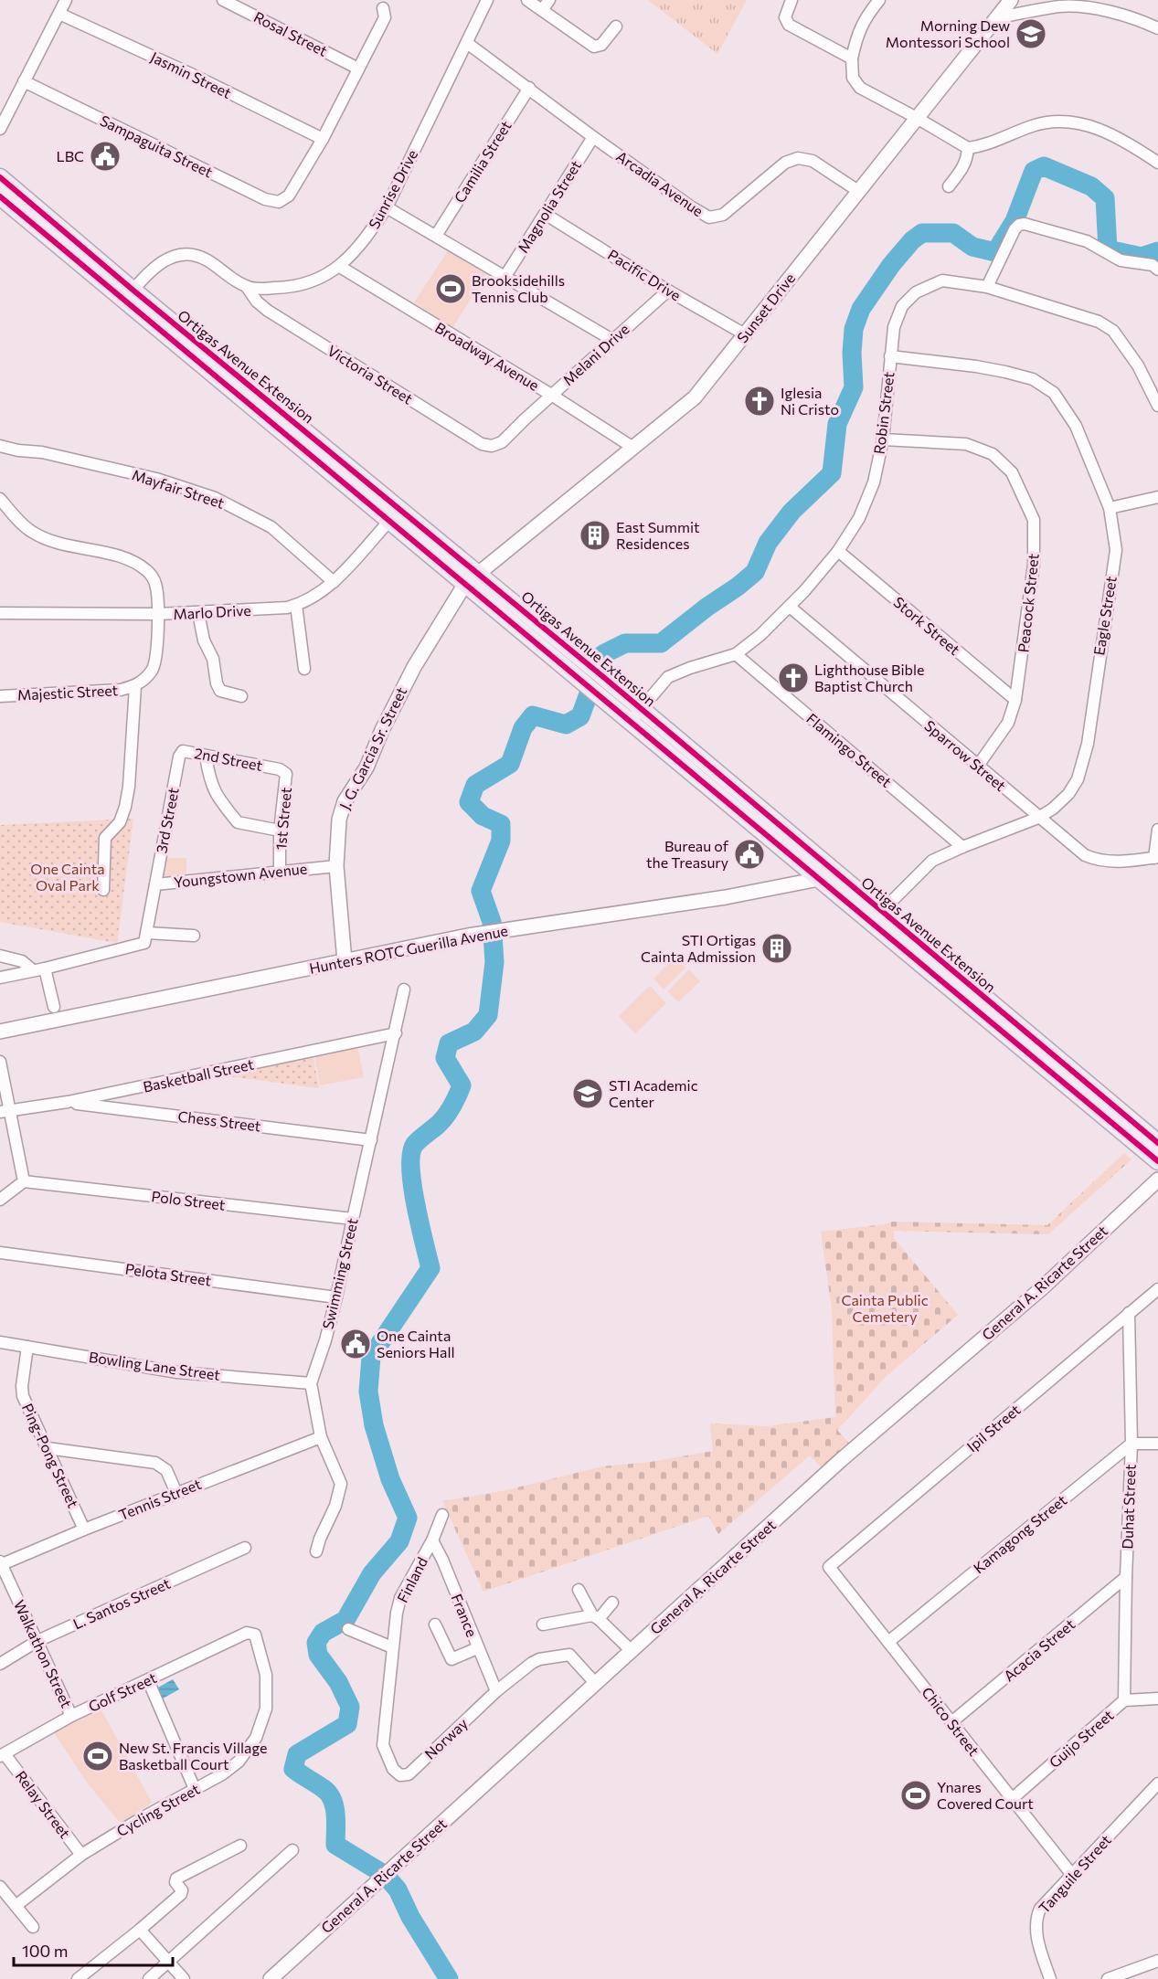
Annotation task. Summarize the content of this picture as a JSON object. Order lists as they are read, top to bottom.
{
  "streets": {
    "main road": ["Ortigas Avenue Extension"],
    "street": [
      "Rosal Street",
      "Jasmin Street",
      "Sampaguita Street",
      "Camilia Street",
      "Arcadia Avenue",
      "Sunrise Drive",
      "Magnolia Street",
      "Pacific Drive",
      "Sunset Drive",
      "Melani Drive",
      "Broadway Avenue",
      "Victoria Street",
      "Robin Street",
      "Mayfair Street",
      "Peacock Street",
      "Marlo Drive",
      "Eagle Street",
      "Stork Street",
      "Majestic Street",
      "J. G. Garcia Sr. Street",
      "Flamingo Street",
      "Sparrow Street",
      "2nd Street",
      "1st Street",
      "3rd Street",
      "Youngstown Avenue",
      "Hunters ROTC Guerilla Avenue",
      "Basketball Street",
      "Chess Street",
      "Polo Street",
      "Swimming Street",
      "Pelota Street",
      "General A. Ricarte Street",
      "Bowling Lane Street",
      "Ipil Street",
      "Ping-Pong Street",
      "Tennis Street",
      "Duhat Street",
      "Kamagong Street",
      "Finland",
      "L. Santos Street",
      "France",
      "Acacia Street",
      "Walkathon Street",
      "Golf Street",
      "Chico Street",
      "Norway",
      "Guijo Street",
      "Relay Street",
      "Cycling Street",
      "Tanguile Street"
    ]
  },
  "crossings": [
    ["Jasmin Street", "Sampaguita Street"],
    ["Camilia Street", "Arcadia Avenue"],
    ["Arcadia Avenue", "Sunrise Drive"],
    ["Arcadia Avenue", "Magnolia Street"],
    ["Arcadia Avenue", "Sunset Drive"],
    ["Sunrise Drive", "Broadway Avenue"],
    ["Sunrise Drive", "Victoria Street"],
    ["Magnolia Street", "Pacific Drive"],
    ["Pacific Drive", "Sunset Drive"],
    ["Pacific Drive", "Melani Drive"],
    ["Sunset Drive", "Broadway Avenue"],
    ["Sunset Drive", "Ortigas Avenue Extension"],
    ["Sunset Drive", "J. G. Garcia Sr. Street"],
    ["Melani Drive", "Broadway Avenue"],
    ["Melani Drive", "Victoria Street"],
    ["Ortigas Avenue Extension", "Robin Street"],
    ["Ortigas Avenue Extension", "Marlo Drive"],
    ["Ortigas Avenue Extension", "Eagle Street"],
    ["Ortigas Avenue Extension", "J. G. Garcia Sr. Street"],
    ["Ortigas Avenue Extension", "Hunters ROTC Guerilla Avenue"],
    ["Robin Street", "Peacock Street"],
    ["Robin Street", "Eagle Street"],
    ["Robin Street", "Stork Street"],
    ["Robin Street", "Flamingo Street"],
    ["Robin Street", "Sparrow Street"],
    ["Mayfair Street", "Marlo Drive"],
    ["Peacock Street", "Stork Street"],
    ["Peacock Street", "Sparrow Street"],
    ["Marlo Drive", "Majestic Street"],
    ["Eagle Street", "Flamingo Street"],
    ["Eagle Street", "Sparrow Street"],
    ["J. G. Garcia Sr. Street", "Youngstown Avenue"],
    ["J. G. Garcia Sr. Street", "Hunters ROTC Guerilla Avenue"],
    ["2nd Street", "1st Street"],
    ["2nd Street", "3rd Street"],
    ["1st Street", "Youngstown Avenue"],
    ["3rd Street", "Youngstown Avenue"],
    ["Basketball Street", "Chess Street"],
    ["Basketball Street", "Swimming Street"],
    ["Chess Street", "Swimming Street"],
    ["Polo Street", "Swimming Street"],
    ["Swimming Street", "Pelota Street"],
    ["Swimming Street", "Bowling Lane Street"],
    ["Swimming Street", "Tennis Street"],
    ["General A. Ricarte Street", "Norway"],
    ["Bowling Lane Street", "Ping-Pong Street"],
    ["Ipil Street", "Duhat Street"],
    ["Ipil Street", "Chico Street"],
    ["Ping-Pong Street", "Tennis Street"],
    ["Tennis Street", "Walkathon Street"],
    ["Duhat Street", "Kamagong Street"],
    ["Duhat Street", "Acacia Street"],
    ["Duhat Street", "Guijo Street"],
    ["Kamagong Street", "Chico Street"],
    ["Finland", "France"],
    ["Finland", "Norway"],
    ["L. Santos Street", "Walkathon Street"],
    ["France", "Norway"],
    ["Acacia Street", "Chico Street"],
    ["Walkathon Street", "Golf Street"],
    ["Golf Street", "Relay Street"],
    ["Golf Street", "Cycling Street"],
    ["Chico Street", "Guijo Street"],
    ["Chico Street", "Tanguile Street"],
    ["Relay Street", "Cycling Street"]
  ],
  "parks": ["One Cainta Oval Park", "Cainta Public Cemetery"],
  "places": {
    "school or university": ["Morning Dew Montessori School", "STI Academic Center"],
    "public building": ["LBC", "Bureau of the Treasury", "One Cainta Seniors Hall"],
    "sports": ["Brooksidehills Tennis Club", "New St. Francis Village Basketball Court", "Ynares Covered Court"],
    "church": ["Iglesia Ni Cristo", "Lighthouse Bible Baptist Church"],
    "building": ["East Summit Residences", "STI Ortigas Cainta Admission"]
  },
  "scale_bar": "100 m"
}
